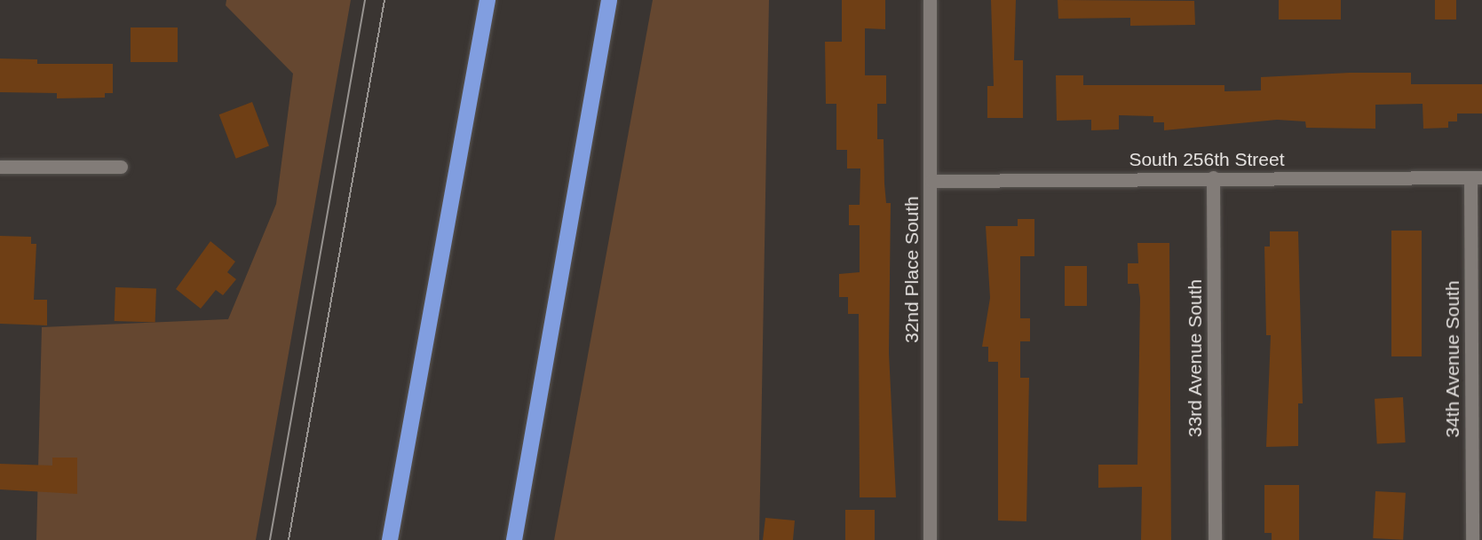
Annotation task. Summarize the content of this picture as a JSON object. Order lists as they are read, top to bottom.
{
  "streets": {
    "street": [
      "South 256th Street",
      "32nd Place South",
      "33rd Avenue South",
      "34th Avenue South"
    ]
  },
  "crossings": [
    ["South 256th Street", "32nd Place South"],
    ["South 256th Street", "33rd Avenue South"],
    ["South 256th Street", "34th Avenue South"]
  ]
}
